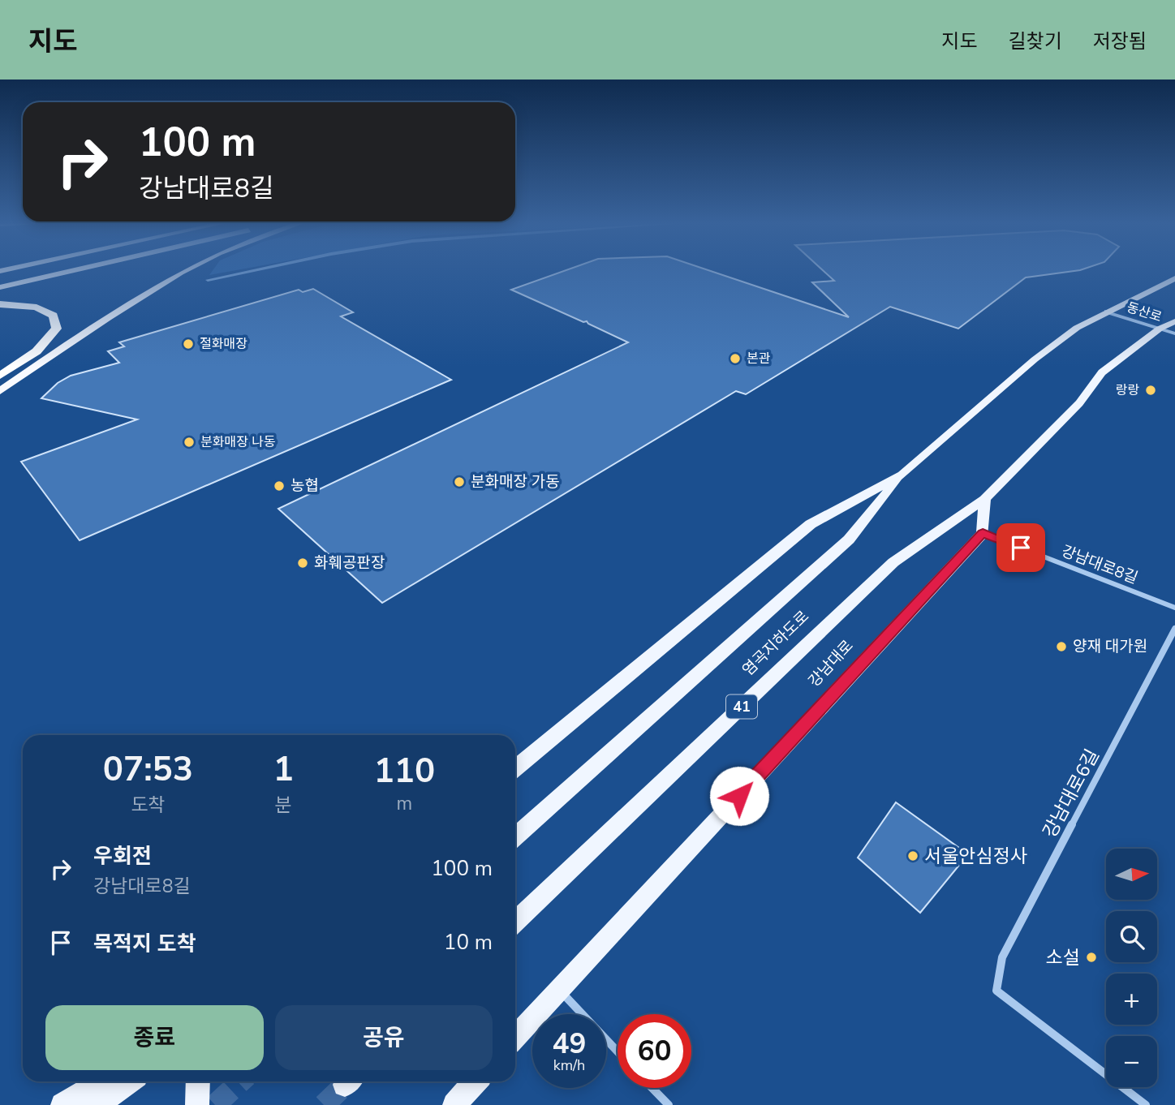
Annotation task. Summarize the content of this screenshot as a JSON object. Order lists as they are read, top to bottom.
{
  "streets": {
    "main road": ["염곡지하도로", "강남대로", "41"],
    "street": ["동산로", "강남대로8길", "강남대로6길"]
  },
  "crossings": [
    ["동산로", "41"],
    ["강남대로8길", "강남대로"],
    ["염곡지하도로", "41"]
  ],
  "places": [
    "절화매장",
    "본관",
    "랑랑",
    "분화매장 나동",
    "분화매장 가동",
    "농협",
    "화훼공판장",
    "양재 대가원",
    "서울안심정사",
    "소설"
  ],
  "north": "right",
  "page": {
    "header": "지도",
    "nav": ["지도", "길찾기", "저장됨"],
    "turn": ["100 m", "강남대로8길"],
    "eta": [
      "07:53",
      "도착",
      "1",
      "분",
      "110",
      "m"
    ],
    "list": [
      {
        "name": "우회전",
        "note": "강남대로8길",
        "value": "100 m"
      },
      {
        "name": "목적지 도착",
        "value": "10 m"
      }
    ],
    "map_buttons": ["+", "−"],
    "buttons": ["종료", "공유"],
    "speed": "49 km/h",
    "limit": "60"
  }
}
